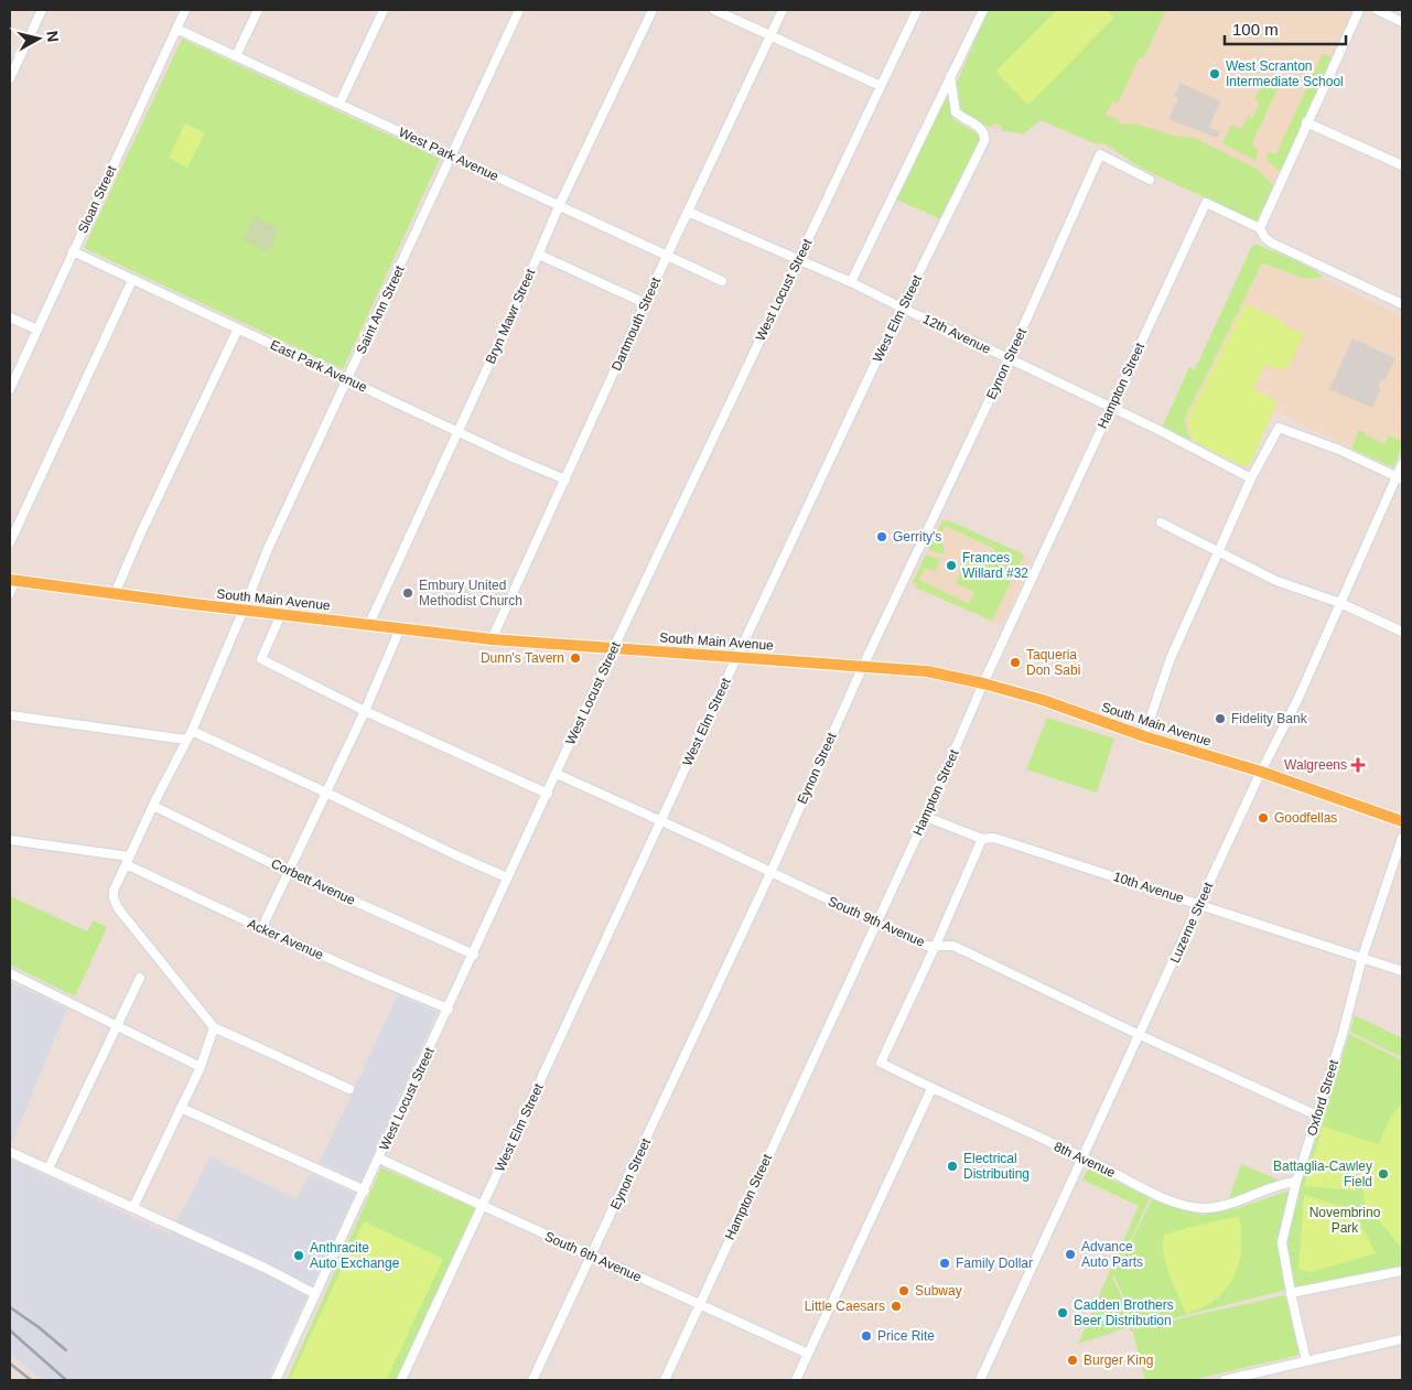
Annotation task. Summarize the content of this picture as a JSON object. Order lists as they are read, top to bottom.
{
  "streets": {
    "main road": ["South Main Avenue"],
    "street": [
      "West Park Avenue",
      "Sloan Street",
      "West Locust Street",
      "Saint Ann Street",
      "Bryn Mawr Street",
      "West Elm Street",
      "Dartmouth Street",
      "12th Avenue",
      "Eynon Street",
      "East Park Avenue",
      "Hampton Street",
      "Corbett Avenue",
      "10th Avenue",
      "South 9th Avenue",
      "Luzerne Street",
      "Acker Avenue",
      "Oxford Street",
      "8th Avenue",
      "South 6th Avenue"
    ]
  },
  "crossings": [
    ["West Park Avenue", "Sloan Street"],
    ["West Park Avenue", "Saint Ann Street"],
    ["West Park Avenue", "Bryn Mawr Street"],
    ["West Park Avenue", "Dartmouth Street"],
    ["Sloan Street", "East Park Avenue"],
    ["West Locust Street", "12th Avenue"],
    ["West Locust Street", "South Main Avenue"],
    ["West Locust Street", "Corbett Avenue"],
    ["West Locust Street", "South 9th Avenue"],
    ["West Locust Street", "Acker Avenue"],
    ["West Locust Street", "South 6th Avenue"],
    ["Saint Ann Street", "East Park Avenue"],
    ["Saint Ann Street", "South Main Avenue"],
    ["Saint Ann Street", "Corbett Avenue"],
    ["Saint Ann Street", "Acker Avenue"],
    ["Bryn Mawr Street", "East Park Avenue"],
    ["Bryn Mawr Street", "South Main Avenue"],
    ["West Elm Street", "12th Avenue"],
    ["West Elm Street", "South Main Avenue"],
    ["West Elm Street", "South 9th Avenue"],
    ["West Elm Street", "South 6th Avenue"],
    ["Dartmouth Street", "12th Avenue"],
    ["Dartmouth Street", "East Park Avenue"],
    ["Dartmouth Street", "South Main Avenue"],
    ["12th Avenue", "Eynon Street"],
    ["12th Avenue", "Hampton Street"],
    ["Eynon Street", "South Main Avenue"],
    ["Eynon Street", "South 9th Avenue"],
    ["Eynon Street", "South 6th Avenue"],
    ["Hampton Street", "South Main Avenue"],
    ["Hampton Street", "10th Avenue"],
    ["Hampton Street", "South 9th Avenue"],
    ["Hampton Street", "South 6th Avenue"],
    ["South Main Avenue", "Luzerne Street"],
    ["10th Avenue", "Luzerne Street"],
    ["10th Avenue", "Oxford Street"],
    ["South 9th Avenue", "Luzerne Street"],
    ["South 9th Avenue", "Oxford Street"],
    ["South 9th Avenue", "8th Avenue"],
    ["Luzerne Street", "8th Avenue"],
    ["Oxford Street", "8th Avenue"]
  ],
  "parks": ["Novembrino Park"],
  "places": {
    "other": [
      "West Scranton Intermediate School",
      "Gerrity's",
      "Frances Willard #32",
      "Embury United Methodist Church",
      "Dunn's Tavern",
      "Taqueria Don Sabi",
      "Fidelity Bank",
      "Goodfellas",
      "Electrical Distributing",
      "Battaglia-Cawley Field",
      "Advance Auto Parts",
      "Anthracite Auto Exchange",
      "Family Dollar",
      "Subway",
      "Little Caesars",
      "Cadden Brothers Beer Distribution",
      "Price Rite",
      "Burger King"
    ],
    "health": ["Walgreens"]
  },
  "scale_bar": "100 m",
  "north": "right"
}
